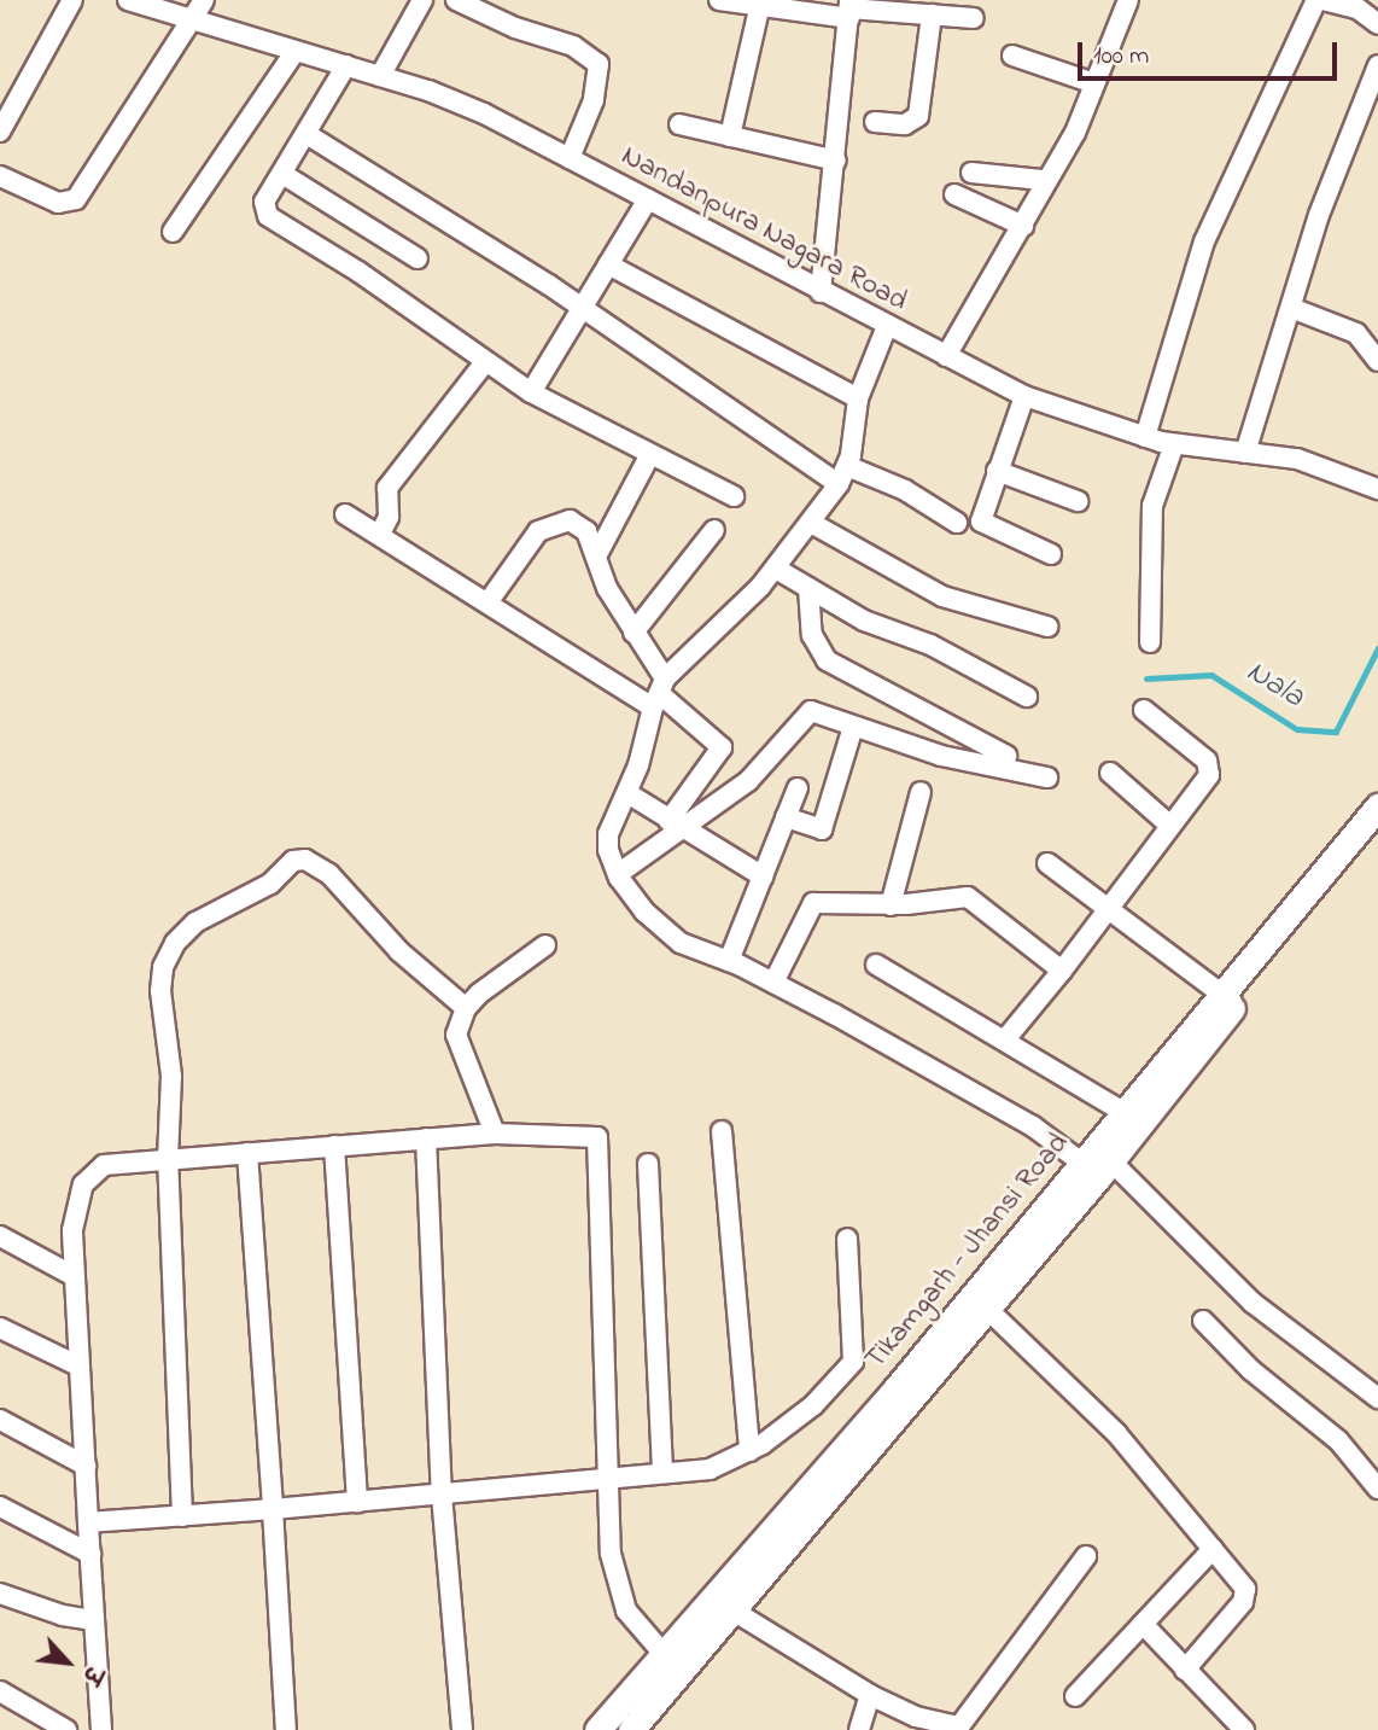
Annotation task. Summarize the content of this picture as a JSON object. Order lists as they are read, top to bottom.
{
  "streets": {
    "street": ["Nandanpura Nagara Road", "Tikamgarh - Jhansi Road"]
  },
  "water": ["Nala"],
  "scale_bar": "100 m",
  "north": "bottom right"
}
